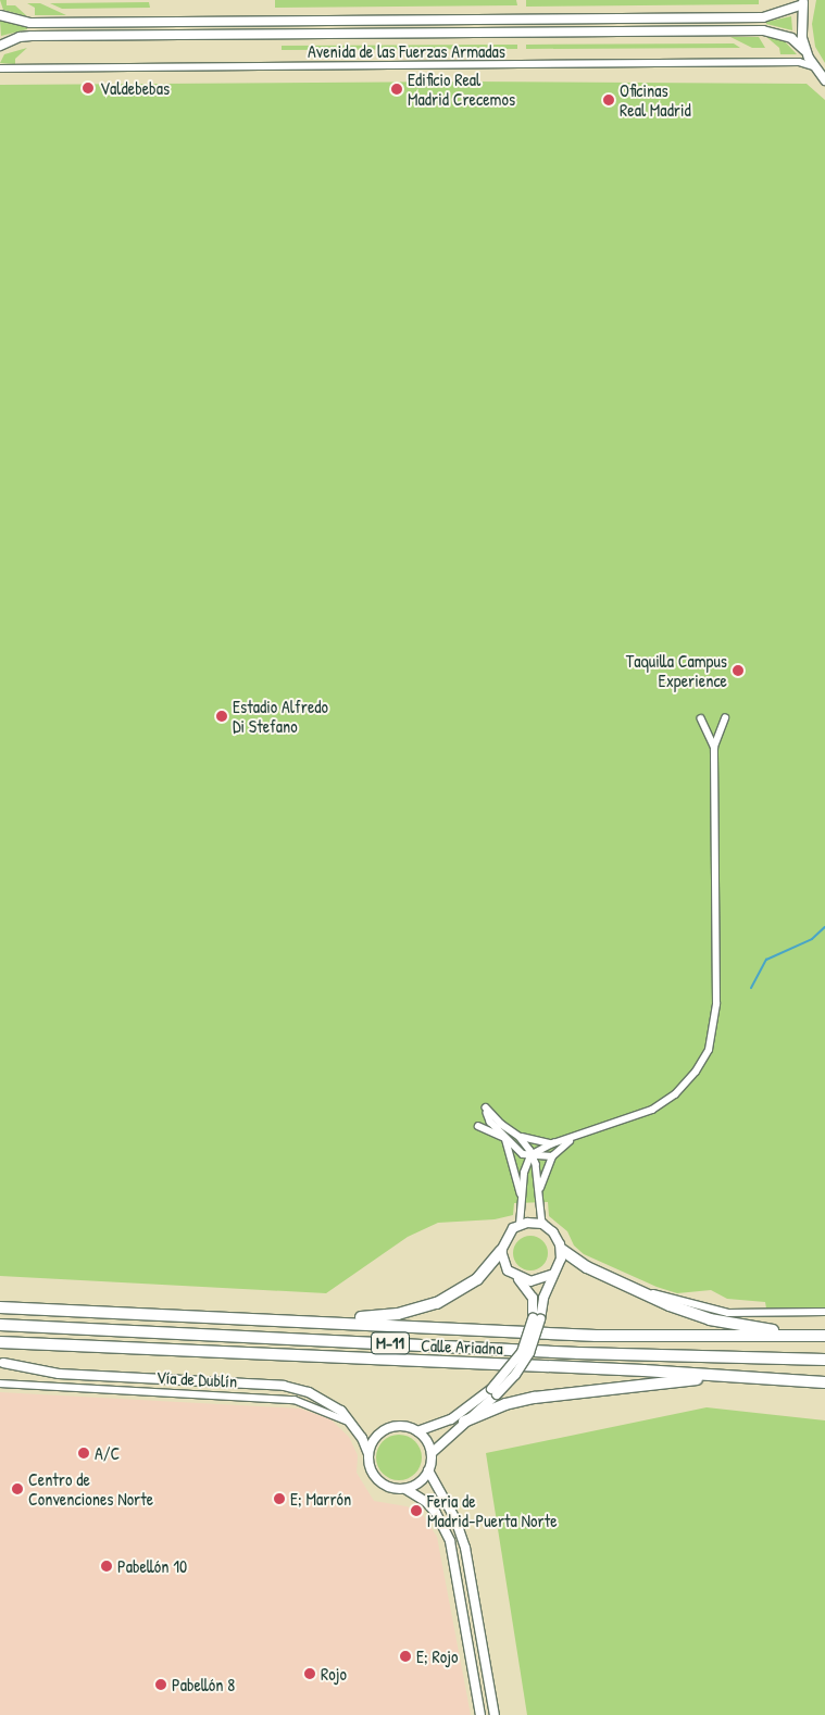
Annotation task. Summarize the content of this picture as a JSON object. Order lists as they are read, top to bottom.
{
  "streets": {
    "highway": ["M-11", "Calle Ariadna"],
    "street": ["Avenida de las Fuerzas Armadas", "Vía de Dublín"]
  },
  "places": [
    "Valdebebas",
    "Edificio Real Madrid Crecemos",
    "Oficinas Real Madrid",
    "Taquilla Campus Experience",
    "Estadio Alfredo Di Stefano",
    "A/C",
    "Centro de Convenciones Norte",
    "E; Marrón",
    "Feria de Madrid-Puerta Norte",
    "Pabellón 10",
    "E; Rojo",
    "Rojo",
    "Pabellón 8"
  ]
}
